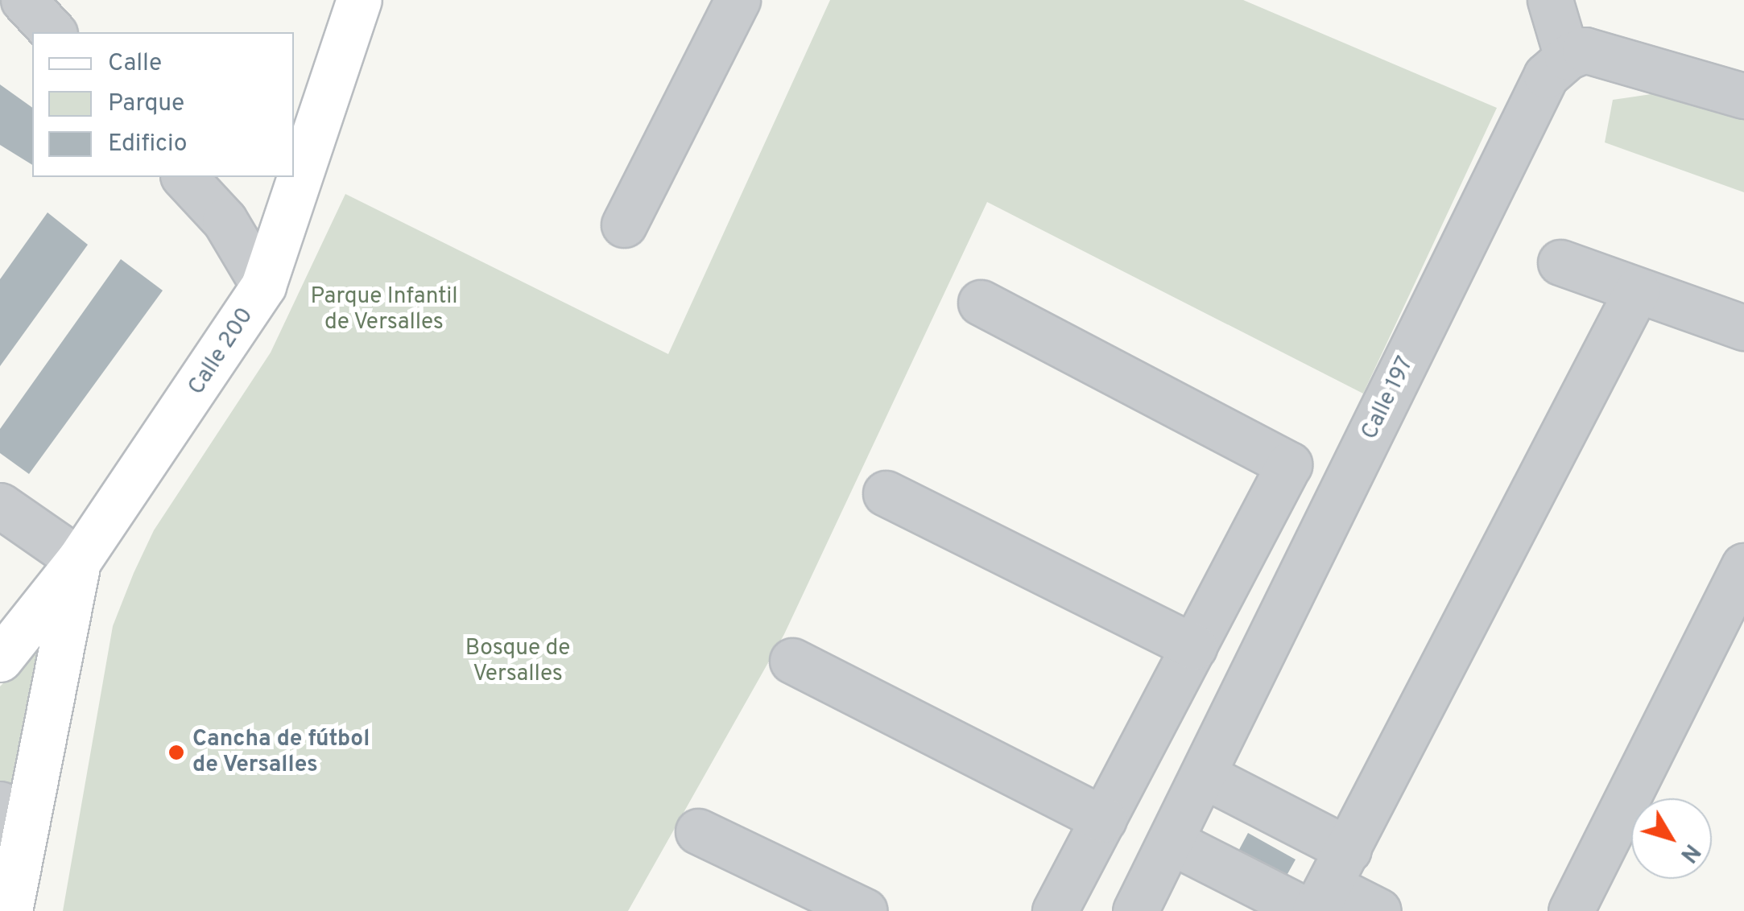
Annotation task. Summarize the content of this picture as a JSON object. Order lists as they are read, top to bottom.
{
  "streets": {
    "main road": ["Calle 200"],
    "street": ["Calle 197"]
  },
  "parks": ["Parque Infantil de Versalles", "Bosque de Versalles"],
  "places": ["Cancha de fútbol de Versalles"],
  "legend": ["Calle", "Parque", "Edificio"],
  "north": "bottom right"
}
